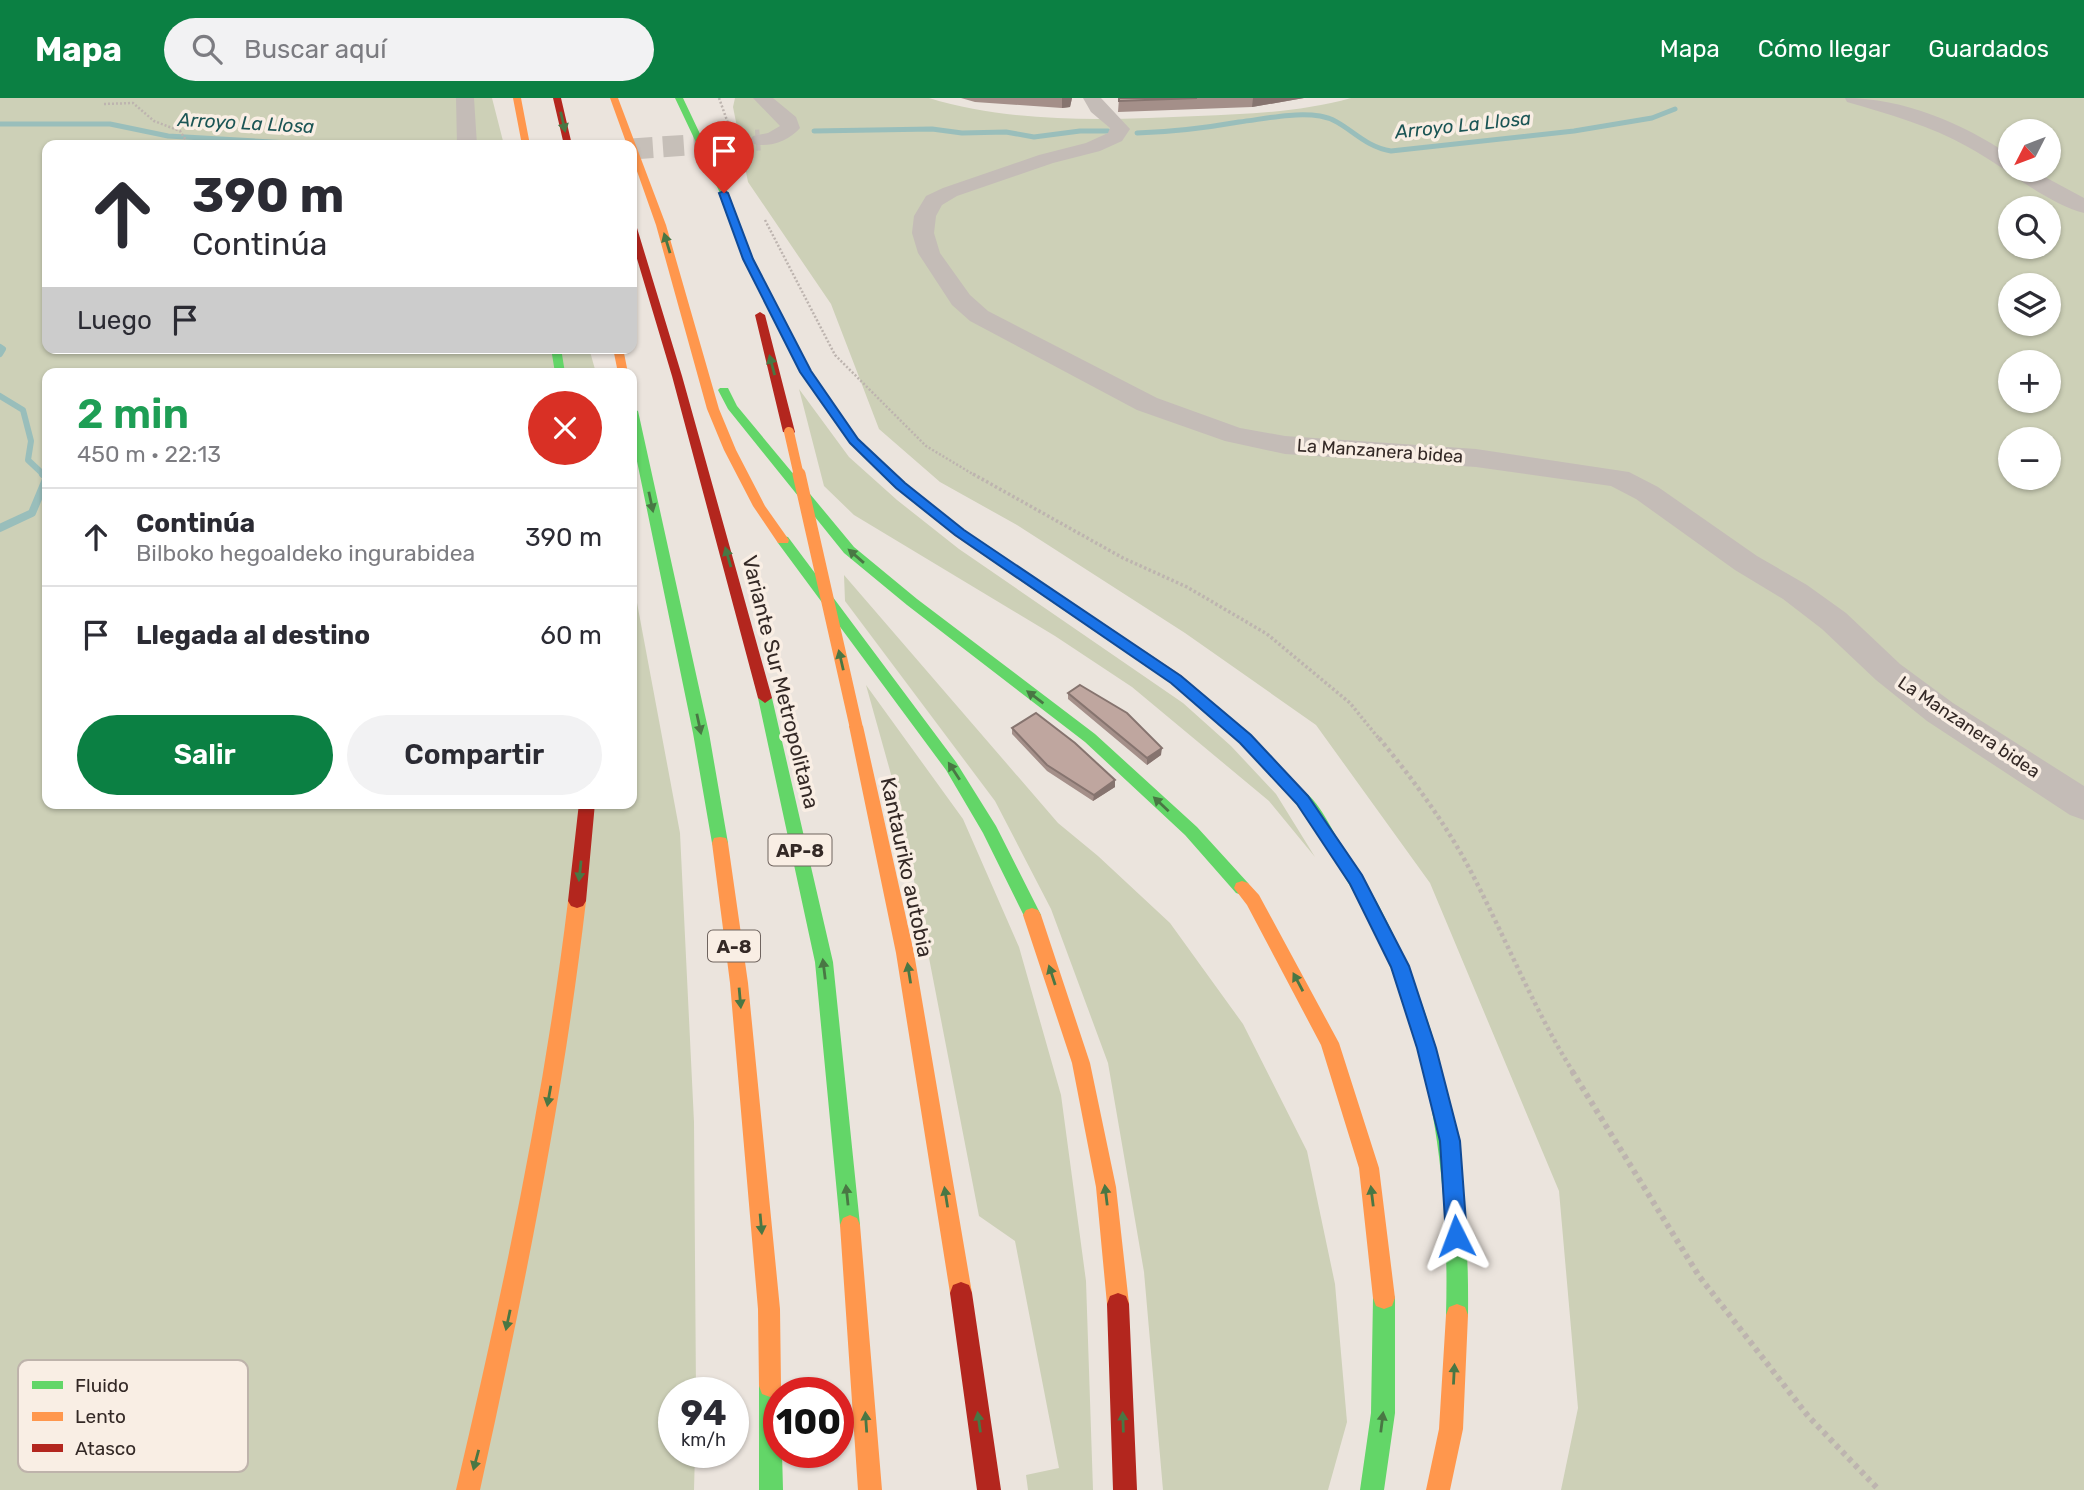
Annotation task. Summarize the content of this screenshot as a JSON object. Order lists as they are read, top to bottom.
{
  "streets": {
    "highway": [
      "Variante Sur Metropolitana",
      "AP-8",
      "Kantauriko autobia",
      "A-8"
    ],
    "street": ["La Manzanera bidea"]
  },
  "water": ["Arroyo La Llosa"],
  "legend": ["Fluido", "Lento", "Atasco"],
  "north": "bottom left",
  "page": {
    "header": "Mapa",
    "search": "Buscar aquí",
    "nav": ["Mapa", "Cómo llegar", "Guardados"],
    "map_buttons": ["+", "−"],
    "turn": ["390 m", "Continúa"],
    "then": "Luego",
    "heading": ["2 min", "450 m · 22:13"],
    "list": [
      {
        "name": "Continúa",
        "note": "Bilboko hegoaldeko ingurabidea",
        "value": "390 m"
      },
      {
        "name": "Llegada al destino",
        "value": "60 m"
      }
    ],
    "buttons": ["Salir", "Compartir"],
    "speed": "94 km/h",
    "limit": "100"
  }
}
